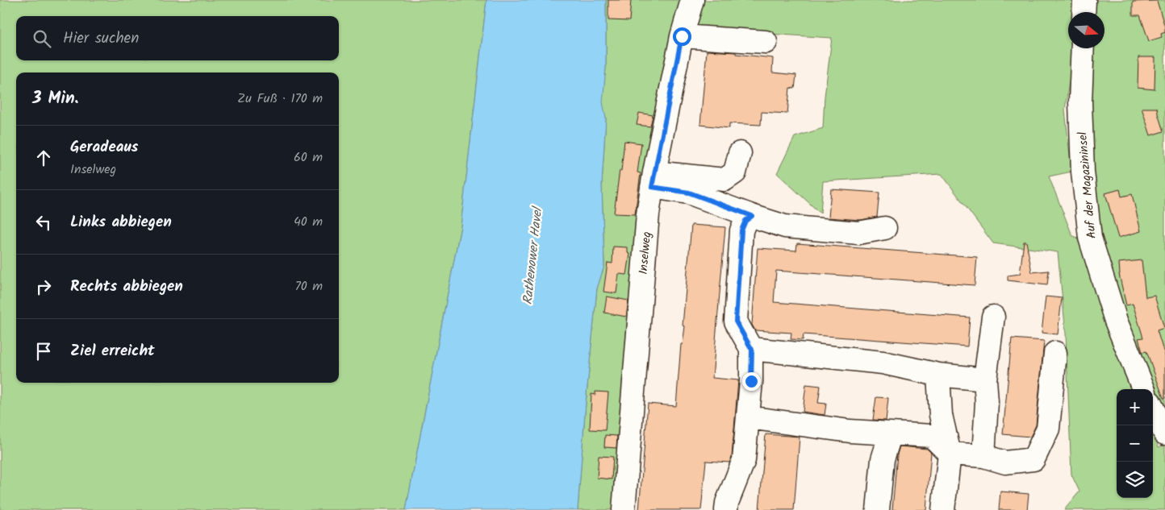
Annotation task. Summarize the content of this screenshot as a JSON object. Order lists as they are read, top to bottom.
{
  "streets": {
    "street": ["Auf der Magazininsel", "Inselweg"]
  },
  "water": ["Rathenower Havel"],
  "north": "right",
  "page": {
    "search": "Hier suchen",
    "heading": ["3 Min.", "Zu Fuß · 170 m"],
    "list": [
      ["Geradeaus", "Inselweg", "60 m"],
      ["Links abbiegen", "40 m"],
      ["Rechts abbiegen", "70 m"],
      "Ziel erreicht"
    ],
    "map_buttons": ["+", "−"]
  }
}
